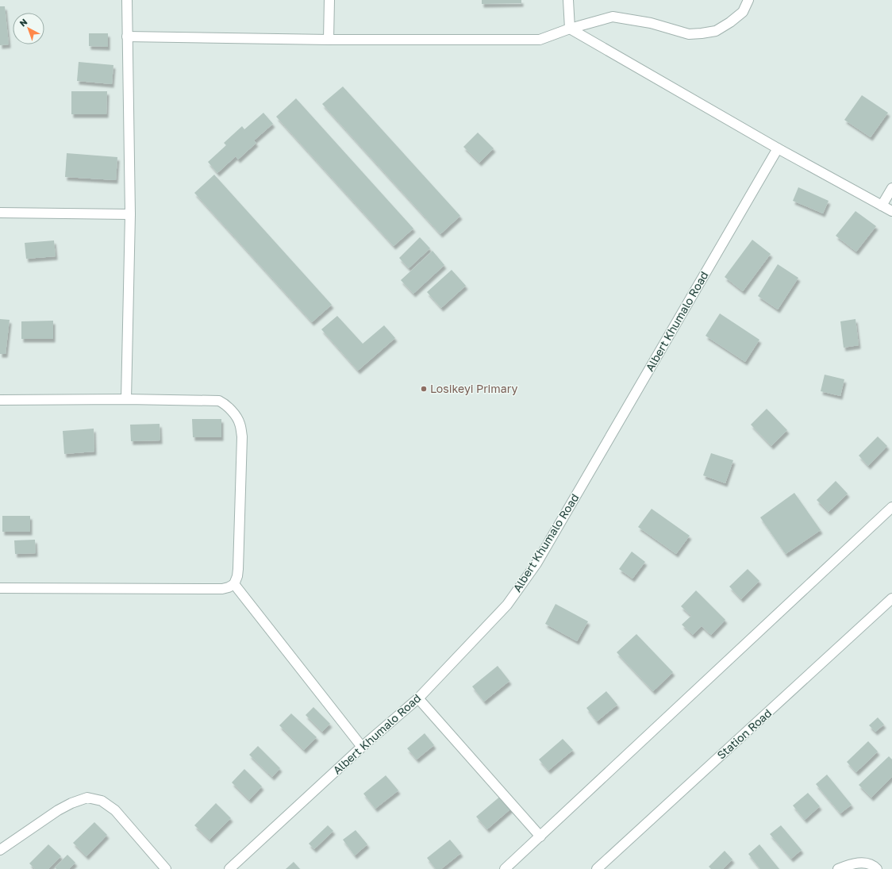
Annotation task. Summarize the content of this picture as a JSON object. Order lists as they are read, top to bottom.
{
  "streets": {
    "street": ["Albert Khumalo Road", "Station Road"]
  },
  "places": ["Losikeyi Primary"],
  "north": "top left"
}
